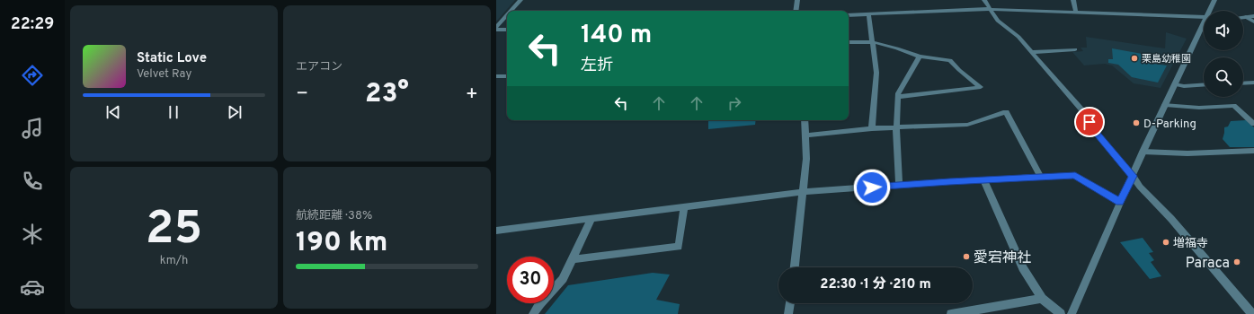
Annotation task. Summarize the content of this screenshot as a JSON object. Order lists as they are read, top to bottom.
{
  "places": [
    "栗島幼稚園",
    "D-Parking",
    "増福寺",
    "愛宕神社",
    "Paraca"
  ],
  "page": {
    "tabs": "22:29",
    "tile": [
      "エアコン",
      ["25", "km/h"],
      ["航続距離 · 38%", "190 km"]
    ],
    "turn": ["140 m", "左折"],
    "song": ["Static Love", "Velvet Ray"],
    "heat": ["−", "23°", "+"],
    "limit": "30",
    "trip": "22:30 · 1 分 · 210 m"
  }
}
